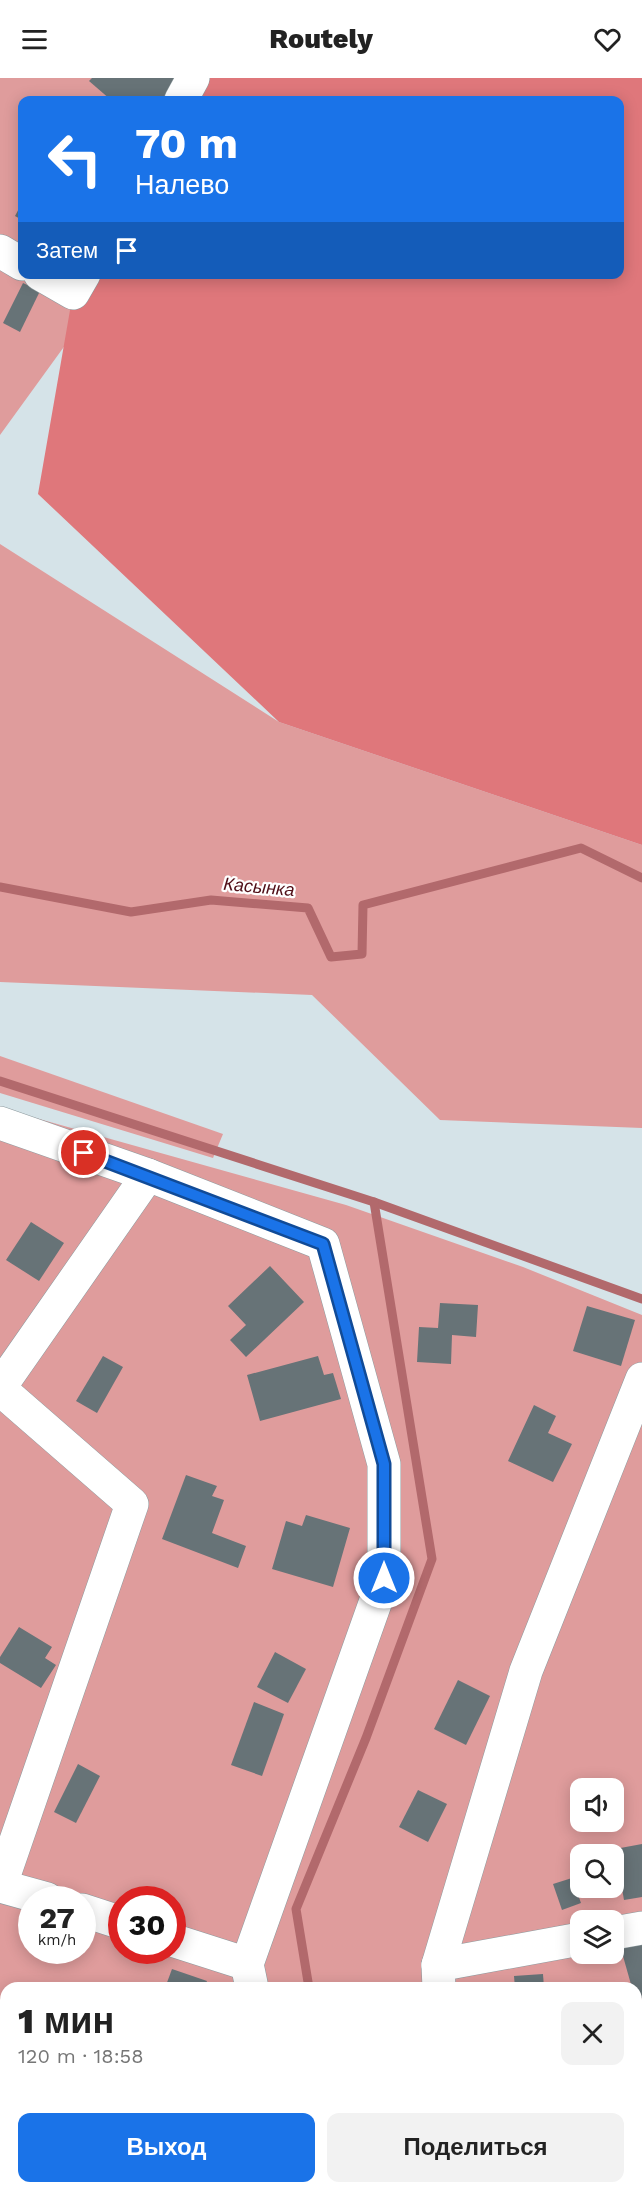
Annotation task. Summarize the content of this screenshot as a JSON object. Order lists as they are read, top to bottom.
{
  "water": ["Касынка"],
  "page": {
    "header": "Routely",
    "turn": ["70 m", "Налево"],
    "then": "Затем",
    "speed": "27 km/h",
    "limit": "30",
    "heading": ["1 мин", "120 m · 18:58"],
    "buttons": ["Выход", "Поделиться"]
  }
}
